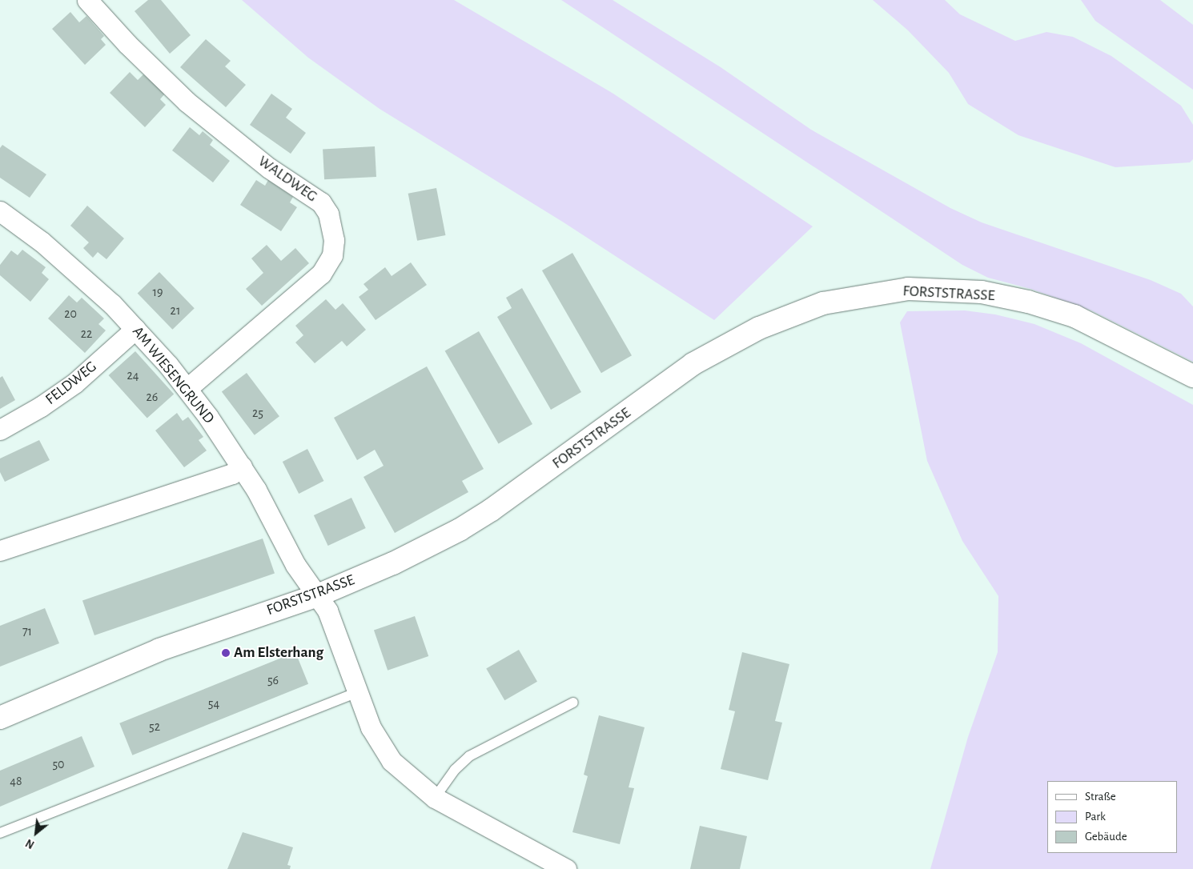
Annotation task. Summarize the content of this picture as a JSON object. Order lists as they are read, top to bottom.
{
  "streets": {
    "street": [
      "WALDWEG",
      "FORSTSTRASSE",
      "AM WIESENGRUND",
      "FELDWEG"
    ]
  },
  "crossings": [
    ["WALDWEG", "AM WIESENGRUND"],
    ["FORSTSTRASSE", "AM WIESENGRUND"],
    ["AM WIESENGRUND", "FELDWEG"]
  ],
  "places": ["Am Elsterhang"],
  "house_numbers": [
    "19",
    "21",
    "20",
    "22",
    "24",
    "26",
    "25",
    "71",
    "56",
    "54",
    "52",
    "50",
    "48"
  ],
  "legend": ["Straße", "Park", "Gebäude"],
  "north": "bottom left"
}
